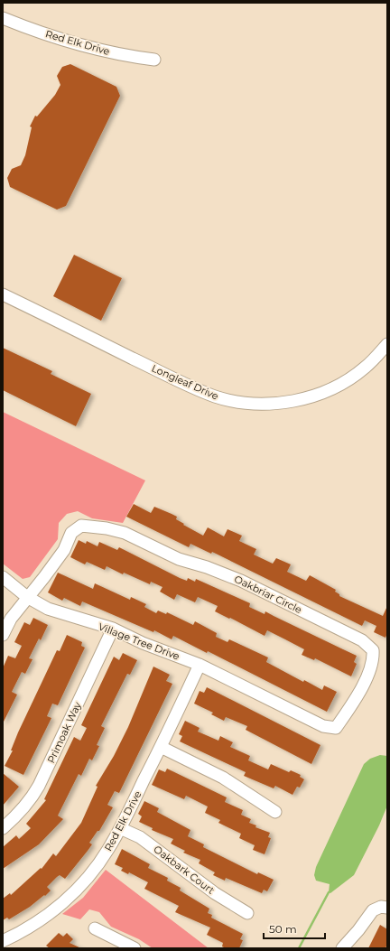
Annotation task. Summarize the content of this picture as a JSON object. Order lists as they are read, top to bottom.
{
  "streets": {
    "street": [
      "Red Elk Drive",
      "Longleaf Drive",
      "Oakbriar Circle",
      "Village Tree Drive",
      "Primoak Way",
      "Oakbark Court"
    ]
  },
  "crossings": [
    ["Red Elk Drive", "Village Tree Drive"],
    ["Red Elk Drive", "Oakbark Court"],
    ["Oakbriar Circle", "Village Tree Drive"],
    ["Village Tree Drive", "Primoak Way"]
  ],
  "scale_bar": "50 m"
}
